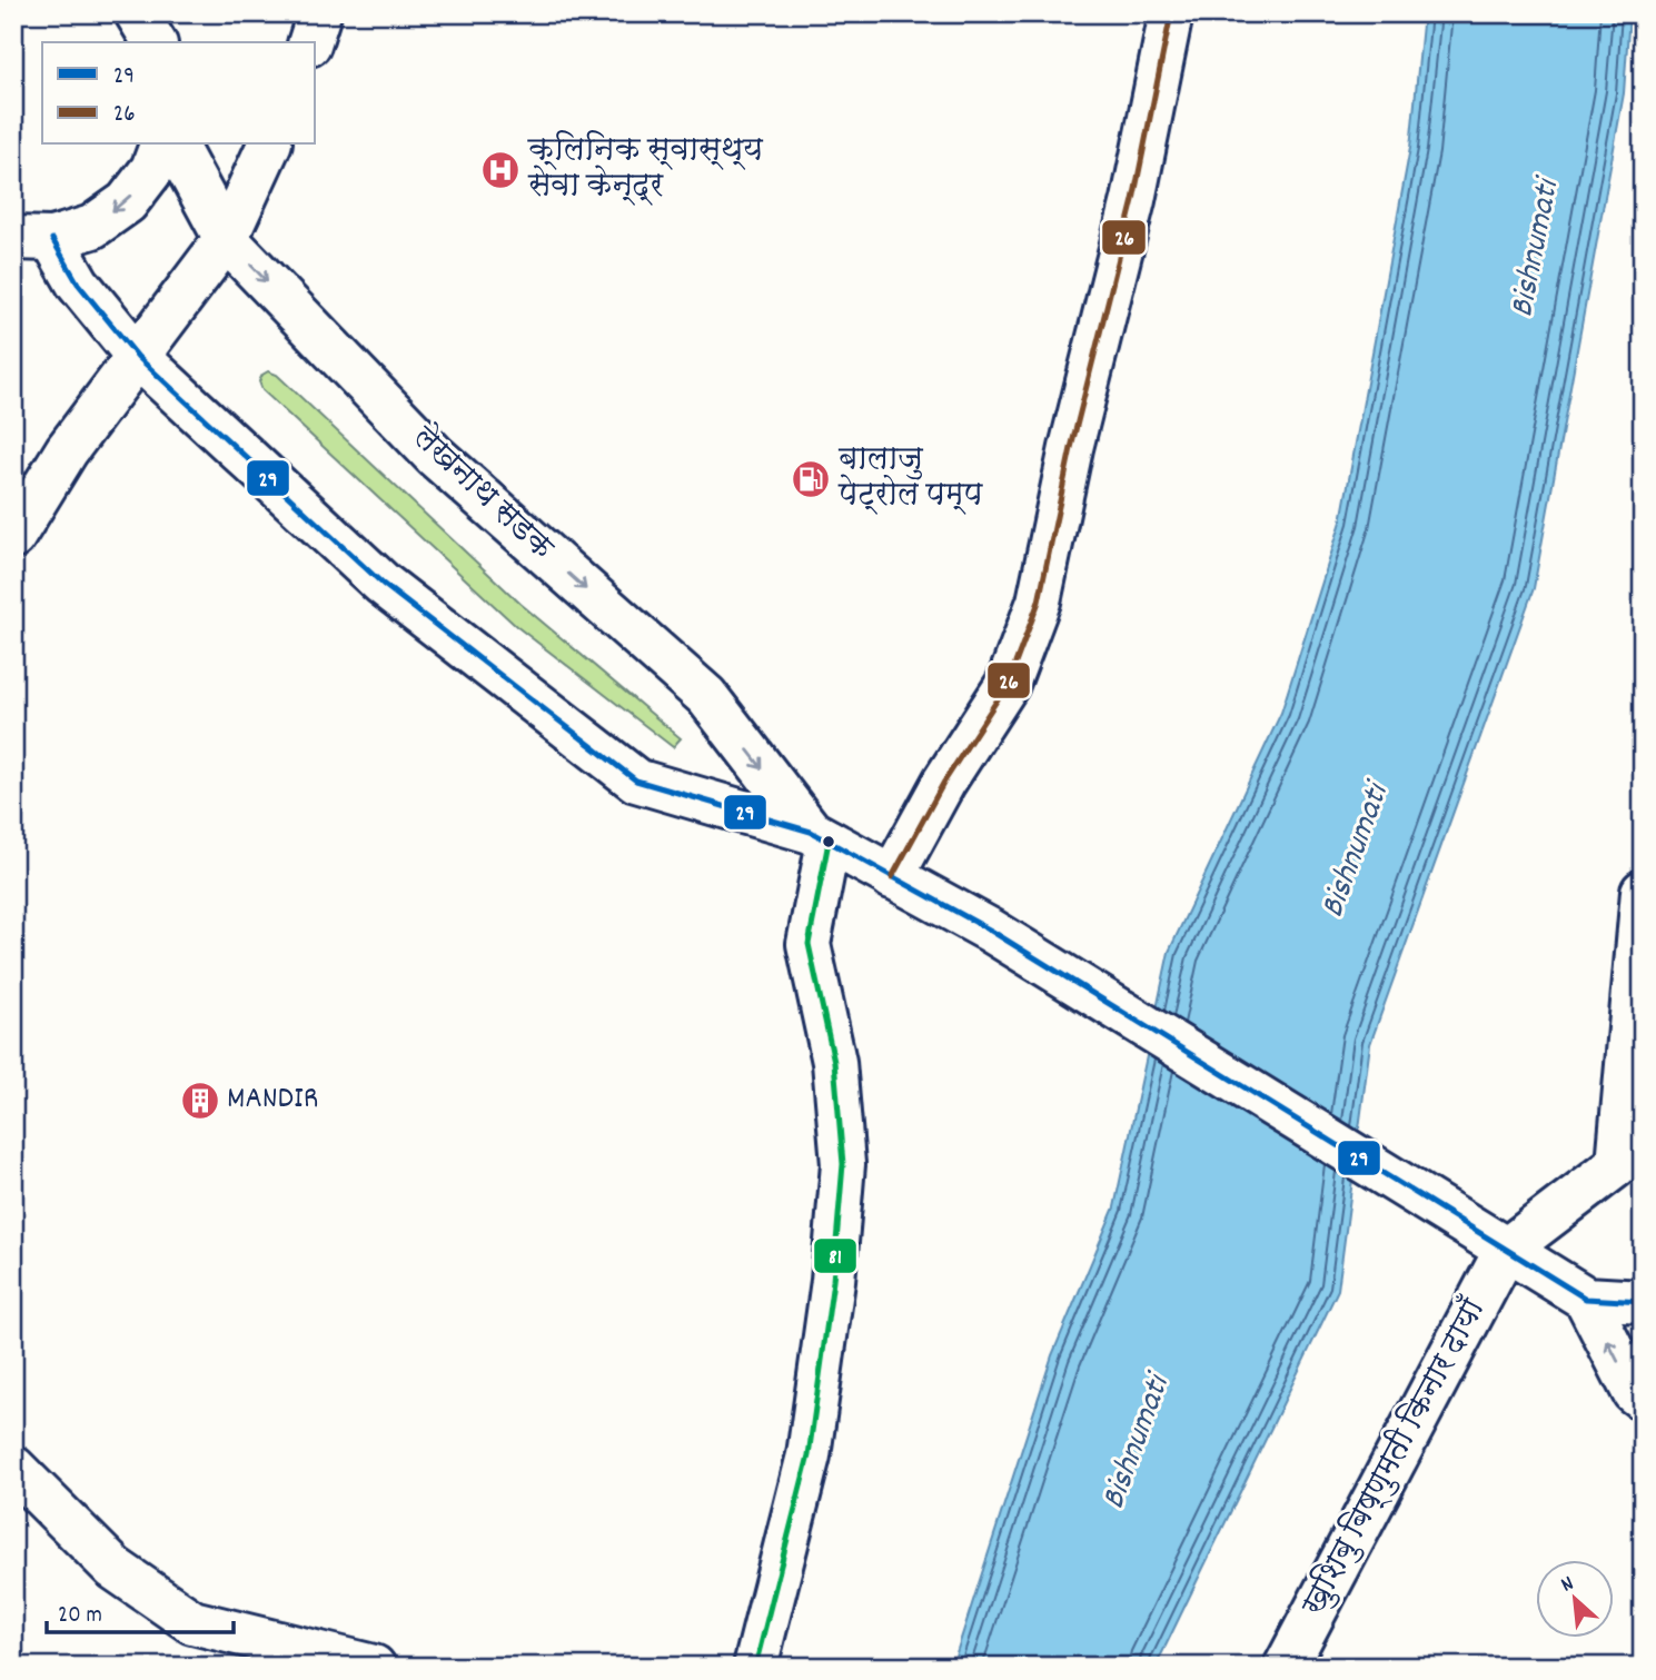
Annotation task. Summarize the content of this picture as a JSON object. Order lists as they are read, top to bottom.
{
  "streets": {
    "main road": ["लेखनाथ सडक", "खुशिबु बिष्णुमती किनार दायाँ"]
  },
  "crossings": [
    ["लेखनाथ सडक", "खुशिबु बिष्णुमती किनार दायाँ"]
  ],
  "water": ["Bishnumati"],
  "places": {
    "hospital": ["क्लिनिक स्वास्थ्य सेवा केन्द्र"],
    "fuel station": ["बालाजु पेट्रोल पम्प"],
    "building": ["MANDIR"]
  },
  "lines": ["transit line 26", "transit line 29", "transit line 81"],
  "legend": ["29", "26"],
  "scale_bar": "20 m",
  "north": "top left"
}
